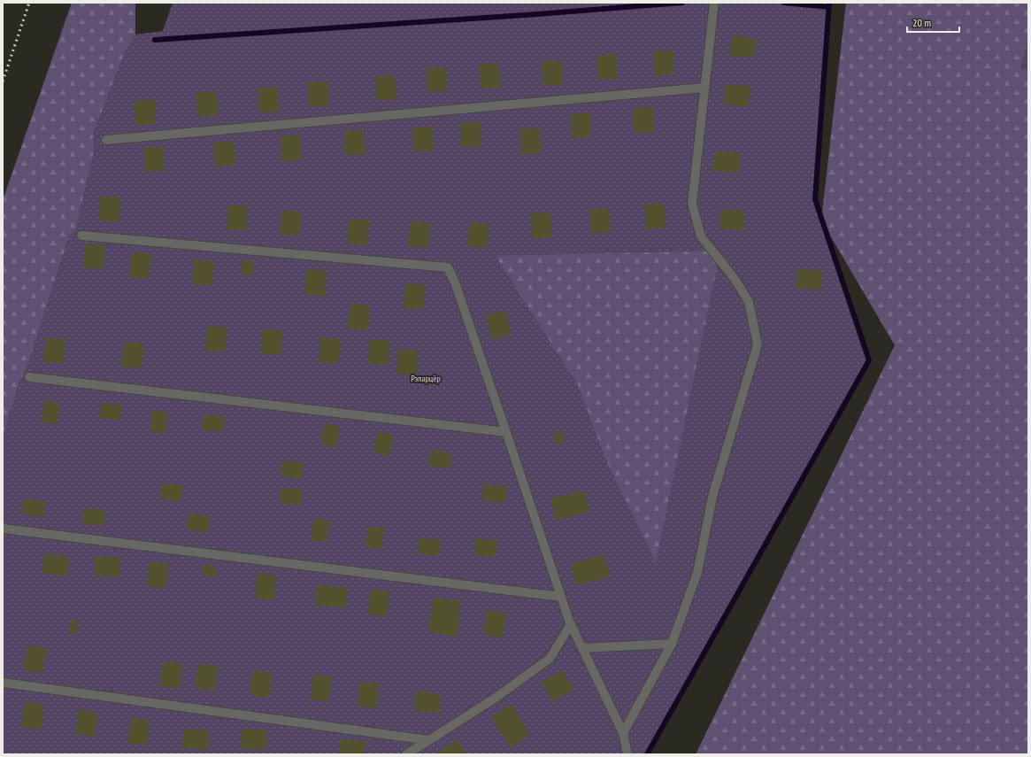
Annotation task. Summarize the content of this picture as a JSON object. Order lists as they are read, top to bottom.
{
  "parks": ["Рэпарцёр"],
  "scale_bar": "20 m"
}
